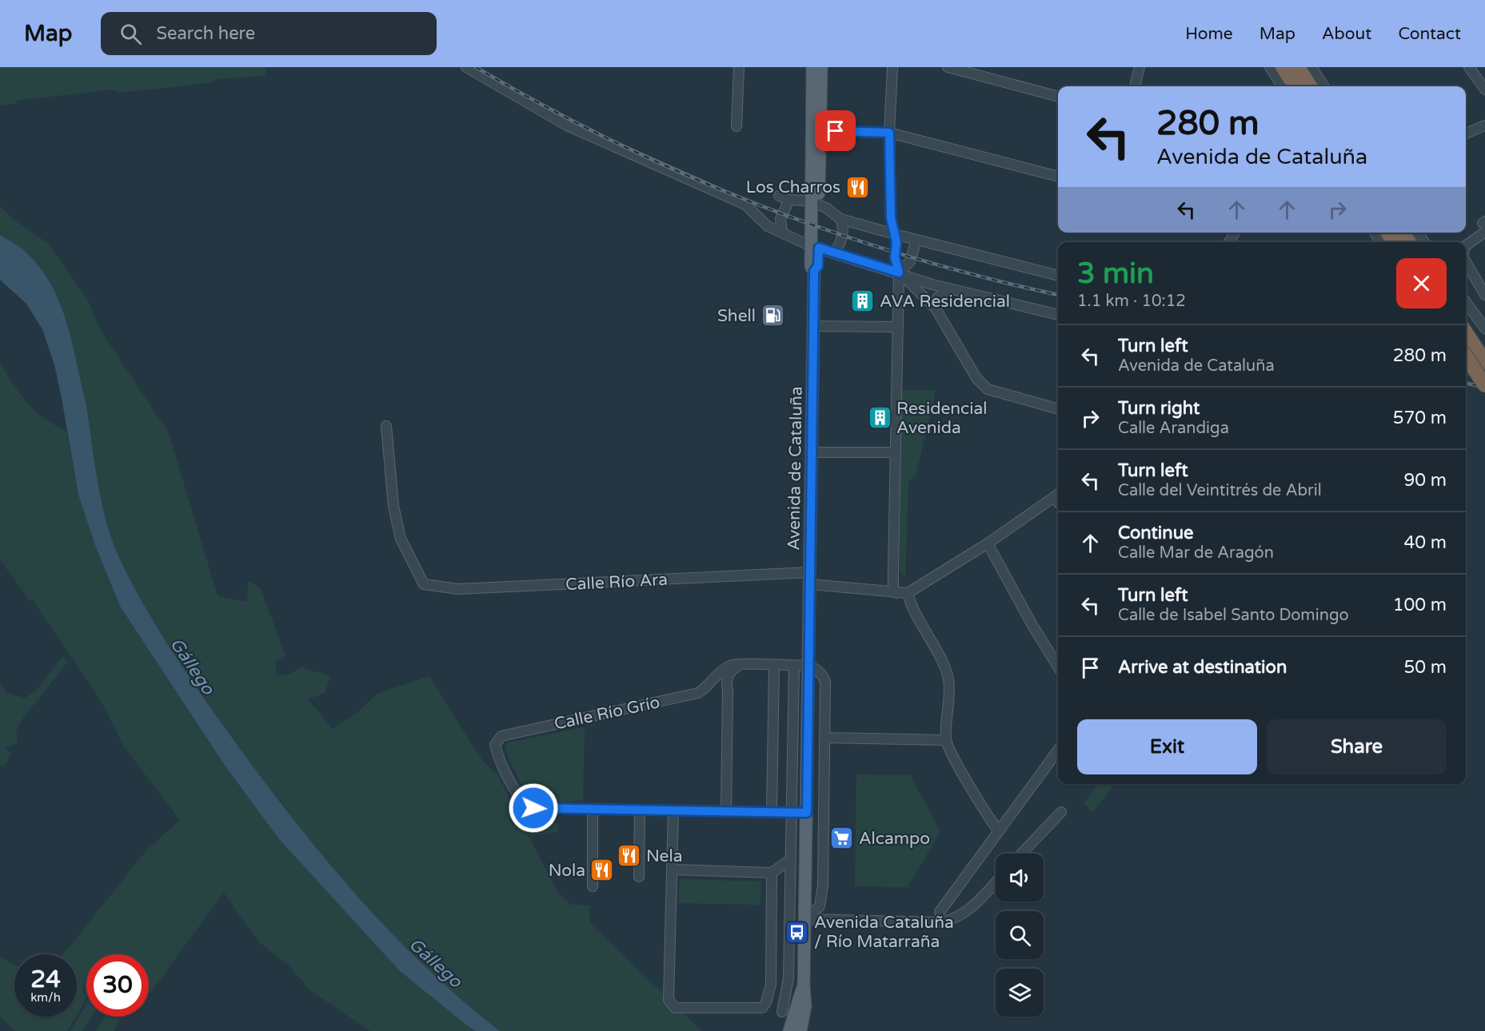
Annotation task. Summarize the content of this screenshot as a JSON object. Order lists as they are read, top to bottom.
{
  "streets": {
    "main road": ["Avenida de Cataluña"],
    "street": ["Calle Río Ara", "Calle Río Grío"]
  },
  "crossings": [
    ["Avenida de Cataluña", "Calle Río Ara"],
    ["Avenida de Cataluña", "Calle Río Grío"]
  ],
  "water": ["Gállego"],
  "places": {
    "restaurant": ["Los Charros", "Nela", "Nola"],
    "building": ["AVA Residencial", "Residencial Avenida"],
    "fuel station": ["Shell"],
    "supermarket": ["Alcampo"],
    "bus stop": ["Avenida Cataluña / Río Matarraña"]
  },
  "page": {
    "header": "Map",
    "search": "Search here",
    "nav": [
      "Home",
      "Map",
      "About",
      "Contact"
    ],
    "turn": ["280 m", "Avenida de Cataluña"],
    "heading": ["3 min", "1.1 km · 10:12"],
    "list": [
      {
        "name": "Turn left",
        "note": "Avenida de Cataluña",
        "value": "280 m"
      },
      {
        "name": "Turn right",
        "note": "Calle Arandiga",
        "value": "570 m"
      },
      {
        "name": "Turn left",
        "note": "Calle del Veintitrés de Abril",
        "value": "90 m"
      },
      {
        "name": "Continue",
        "note": "Calle Mar de Aragón",
        "value": "40 m"
      },
      {
        "name": "Turn left",
        "note": "Calle de Isabel Santo Domingo",
        "value": "100 m"
      },
      {
        "name": "Arrive at destination",
        "value": "50 m"
      }
    ],
    "buttons": ["Exit", "Share"],
    "speed": "24 km/h",
    "limit": "30"
  }
}
